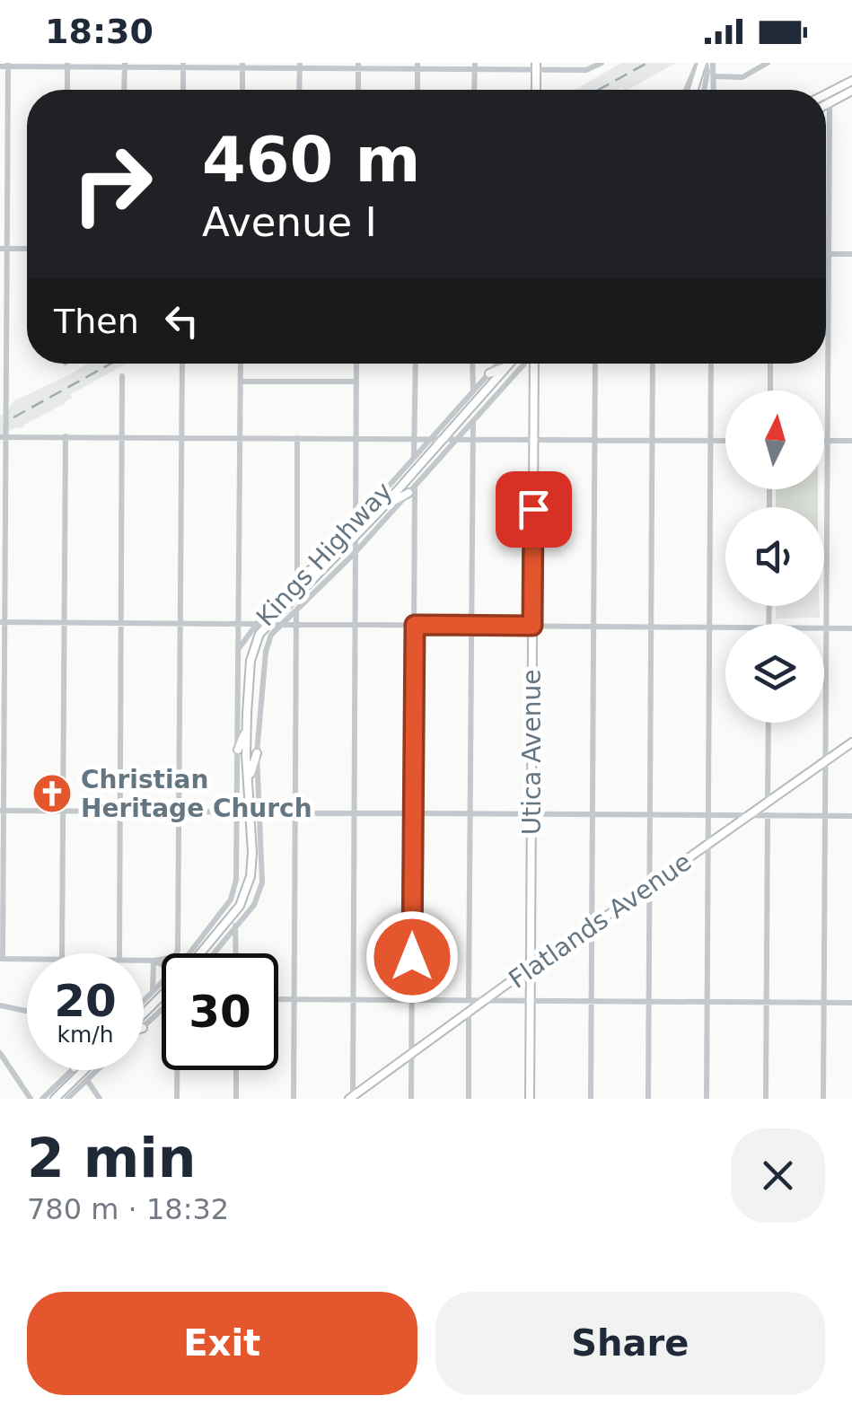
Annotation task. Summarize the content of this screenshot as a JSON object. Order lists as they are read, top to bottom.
{
  "streets": {
    "main road": ["Kings Highway", "Utica Avenue", "Flatlands Avenue"]
  },
  "crossings": [
    ["Utica Avenue", "Flatlands Avenue"]
  ],
  "places": {
    "church": ["Christian Heritage Church"]
  },
  "north": "top",
  "page": {
    "status": "18:30",
    "turn": ["460 m", "Avenue I"],
    "then": "Then",
    "speed": "20 km/h",
    "limit": "30",
    "heading": ["2 min", "780 m · 18:32"],
    "buttons": ["Exit", "Share"]
  }
}
